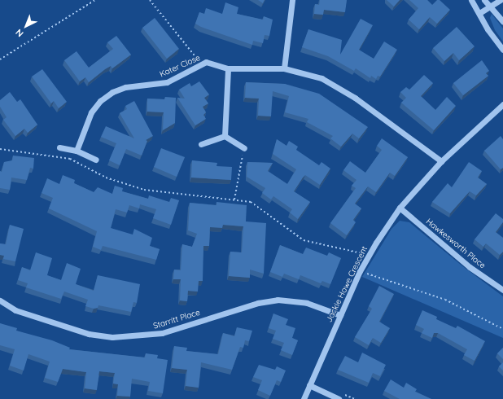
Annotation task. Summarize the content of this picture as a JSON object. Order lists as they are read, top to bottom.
{
  "streets": {
    "street": [
      "Kater Close",
      "Hawkesworth Place",
      "Jackie Howe Crescent",
      "Starritt Place"
    ]
  },
  "crossings": [
    ["Kater Close", "Jackie Howe Crescent"],
    ["Hawkesworth Place", "Jackie Howe Crescent"],
    ["Jackie Howe Crescent", "Starritt Place"]
  ],
  "north": "bottom left"
}
